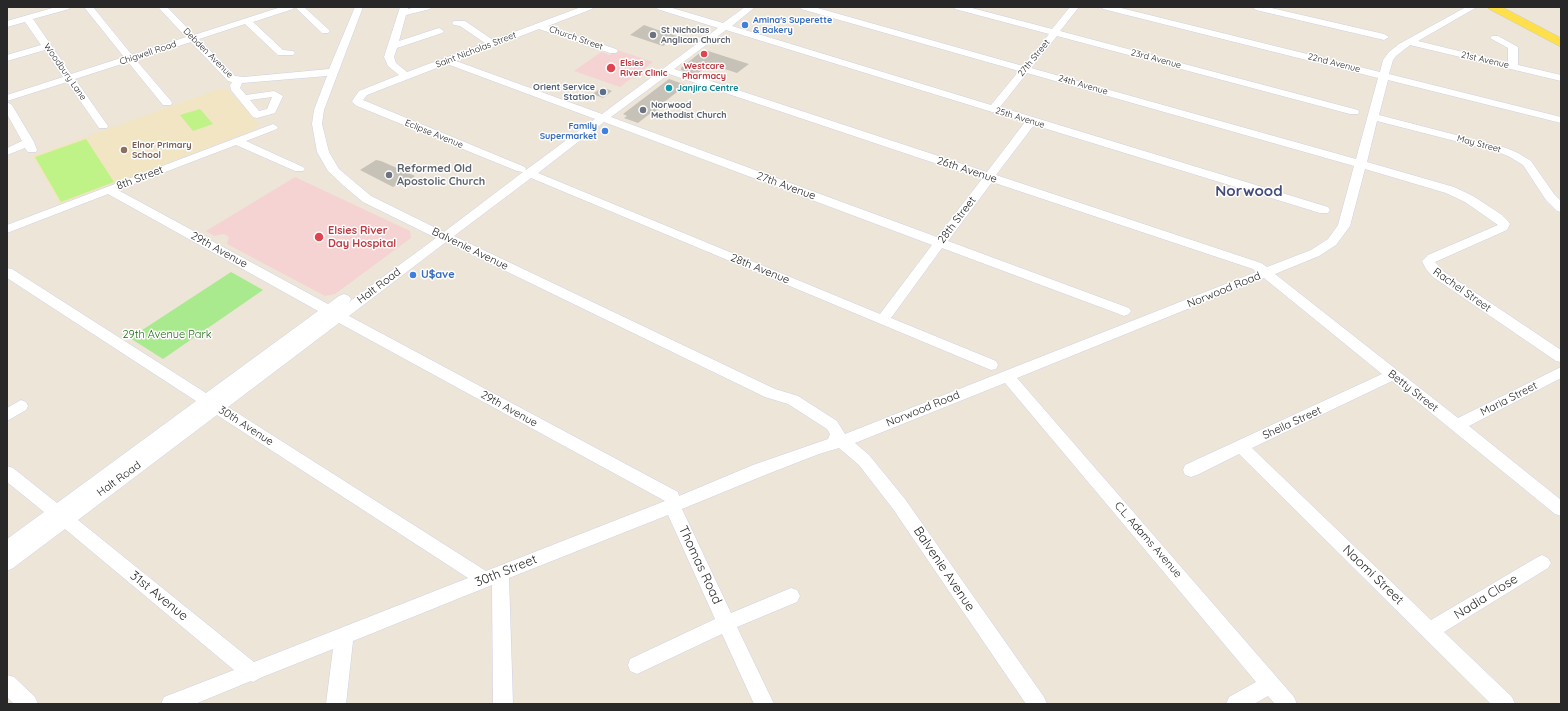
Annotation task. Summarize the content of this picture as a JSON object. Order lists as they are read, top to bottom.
{
  "streets": {
    "street": [
      "Church Street",
      "Saint Nicholas Street",
      "Chigwell Road",
      "Debden Avenue",
      "27th Street",
      "23rd Avenue",
      "21st Avenue",
      "22nd Avenue",
      "Woodbury Lane",
      "24th Avenue",
      "25th Avenue",
      "Eclipse Avenue",
      "May Street",
      "26th Avenue",
      "8th Street",
      "27th Avenue",
      "28th Street",
      "Balvenie Avenue",
      "29th Avenue",
      "28th Avenue",
      "Halt Road",
      "Norwood Road",
      "Rachel Street",
      "Betty Street",
      "Maria Street",
      "Sheila Street",
      "30th Avenue",
      "C.L. Adams Avenue",
      "Thomas Road",
      "30th Street",
      "Naomi Street",
      "31st Avenue",
      "Nadia Close"
    ]
  },
  "crossings": [
    ["Church Street", "Saint Nicholas Street"],
    ["Saint Nicholas Street", "Eclipse Avenue"],
    ["Saint Nicholas Street", "27th Avenue"],
    ["Chigwell Road", "Debden Avenue"],
    ["Chigwell Road", "Woodbury Lane"],
    ["Debden Avenue", "Balvenie Avenue"],
    ["27th Street", "23rd Avenue"],
    ["27th Street", "24th Avenue"],
    ["27th Street", "25th Avenue"],
    ["21st Avenue", "Norwood Road"],
    ["22nd Avenue", "Norwood Road"],
    ["24th Avenue", "Norwood Road"],
    ["24th Avenue", "Rachel Street"],
    ["25th Avenue", "28th Street"],
    ["25th Avenue", "Halt Road"],
    ["Eclipse Avenue", "28th Avenue"],
    ["Eclipse Avenue", "Halt Road"],
    ["May Street", "Norwood Road"],
    ["26th Avenue", "28th Street"],
    ["26th Avenue", "Halt Road"],
    ["26th Avenue", "Norwood Road"],
    ["26th Avenue", "Betty Street"],
    ["8th Street", "29th Avenue"],
    ["27th Avenue", "28th Street"],
    ["27th Avenue", "Halt Road"],
    ["28th Street", "28th Avenue"],
    ["Balvenie Avenue", "Halt Road"],
    ["Balvenie Avenue", "Norwood Road"],
    ["Balvenie Avenue", "30th Street"],
    ["29th Avenue", "Halt Road"],
    ["29th Avenue", "Thomas Road"],
    ["29th Avenue", "30th Street"],
    ["28th Avenue", "Halt Road"],
    ["Halt Road", "30th Avenue"],
    ["Halt Road", "31st Avenue"],
    ["Norwood Road", "Rachel Street"],
    ["Norwood Road", "Betty Street"],
    ["Norwood Road", "C.L. Adams Avenue"],
    ["Norwood Road", "30th Street"],
    ["Betty Street", "Maria Street"],
    ["Betty Street", "Sheila Street"],
    ["Sheila Street", "Naomi Street"],
    ["30th Avenue", "30th Street"],
    ["Thomas Road", "30th Street"],
    ["30th Street", "31st Avenue"],
    ["Naomi Street", "Nadia Close"]
  ],
  "districts": ["Norwood"],
  "parks": ["29th Avenue Park"],
  "places": [
    "Amina's Superette & Bakery",
    "St Nicholas Anglican Church",
    "Westcare Pharmacy",
    "Elsies River Clinic",
    "Janjira Centre",
    "Orient Service Station",
    "Norwood Methodist Church",
    "Family Supermarket",
    "Elnor Primary School",
    "Reformed Old Apostolic Church",
    "Elsies River Day Hospital",
    "U$ave"
  ]
}
